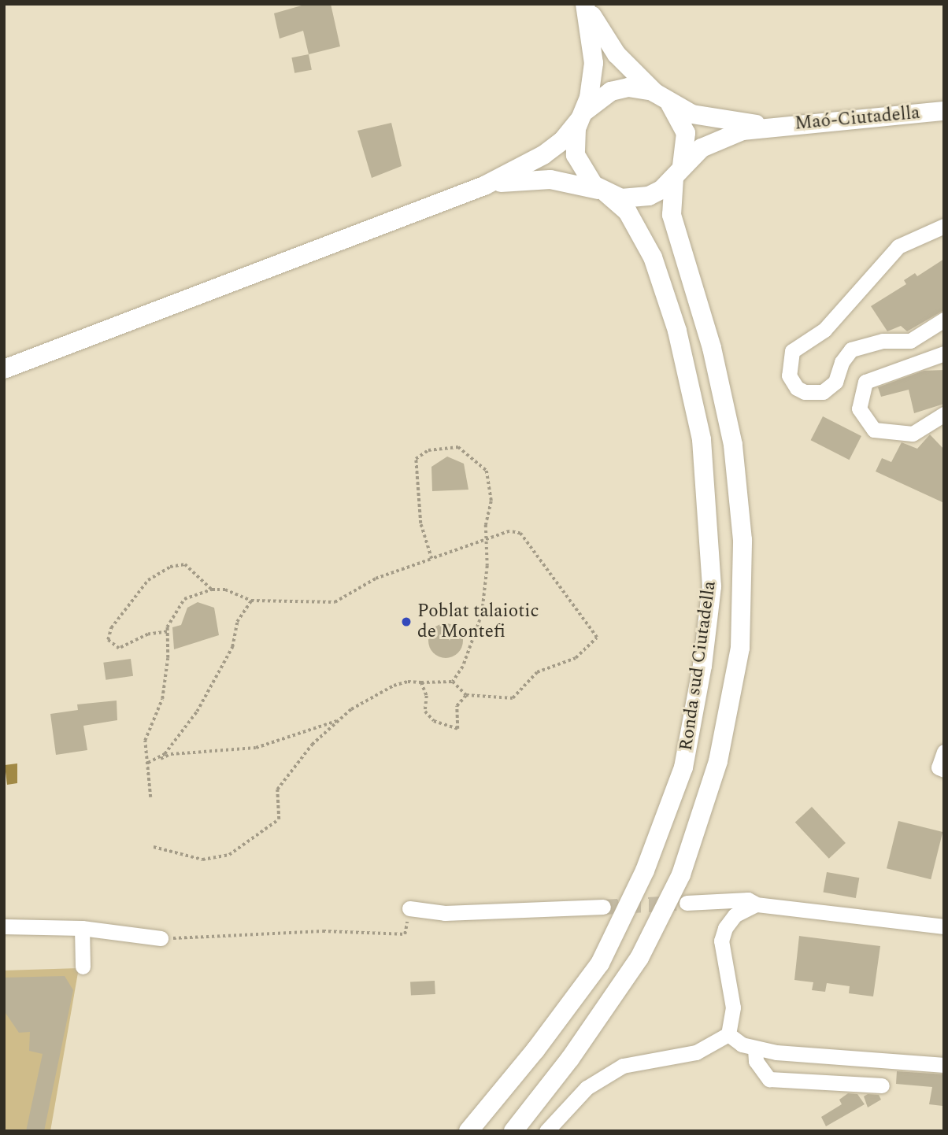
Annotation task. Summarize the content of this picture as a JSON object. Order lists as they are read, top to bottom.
{
  "streets": {
    "main road": ["Maó-Ciutadella", "Ronda sud Ciutadella"]
  },
  "places": ["Poblat talaiotic de Montefi"]
}
